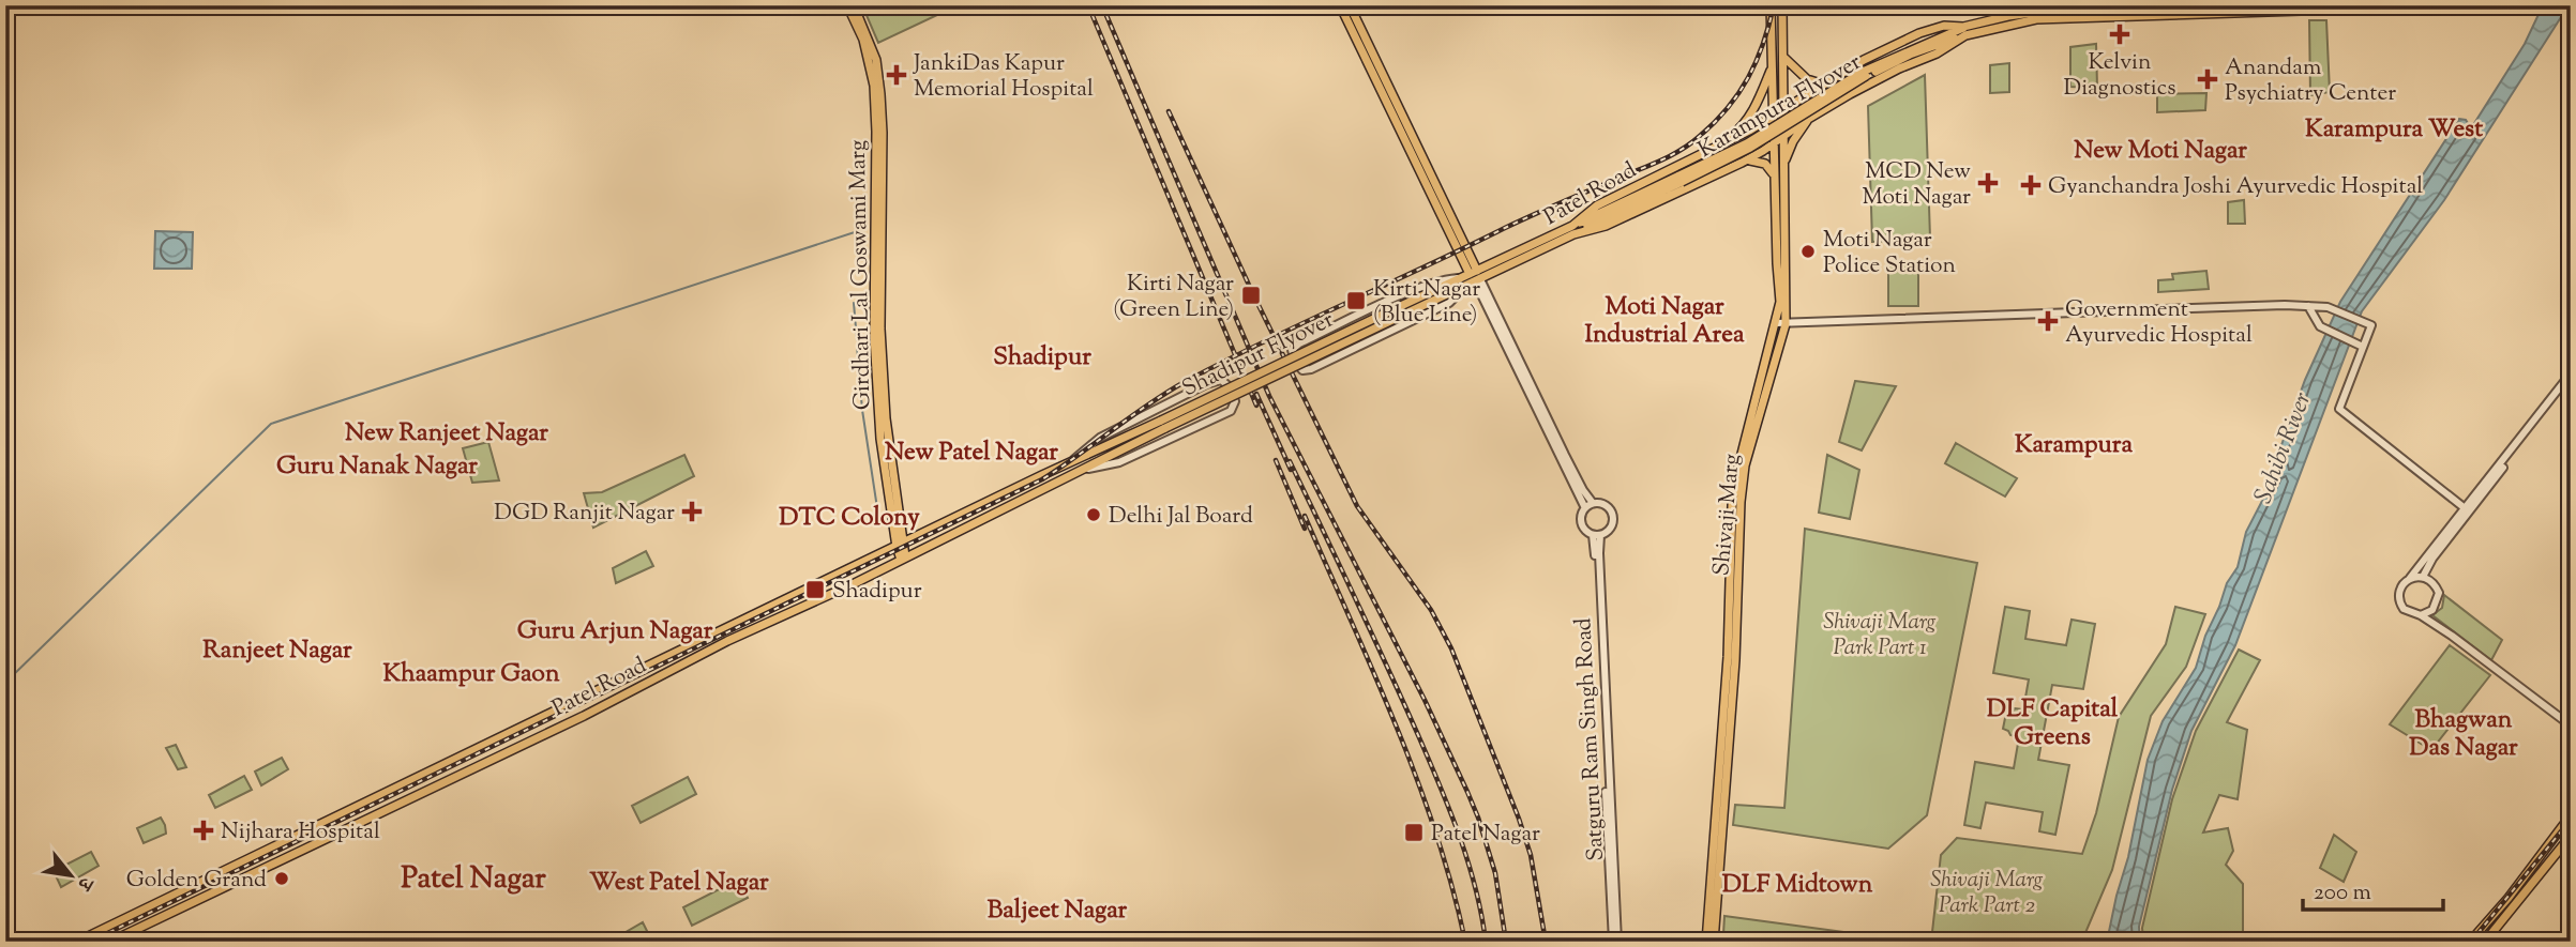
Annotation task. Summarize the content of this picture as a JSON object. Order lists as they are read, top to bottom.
{
  "streets": {
    "main road": [
      "Karampura Flyover",
      "Patel Road",
      "Girdhari Lal Goswami Marg",
      "Shadipur Flyover",
      "Shivaji Marg"
    ],
    "street": ["Satguru Ram Singh Road"]
  },
  "crossings": [
    ["Karampura Flyover", "Patel Road"],
    ["Patel Road", "Girdhari Lal Goswami Marg"],
    ["Patel Road", "Shadipur Flyover"],
    ["Patel Road", "Shivaji Marg"]
  ],
  "districts": [
    "Karampura West",
    "New Moti Nagar",
    "Moti Nagar Industrial Area",
    "Shadipur",
    "New Ranjeet Nagar",
    "Karampura",
    "New Patel Nagar",
    "Guru Nanak Nagar",
    "DTC Colony",
    "Guru Arjun Nagar",
    "Ranjeet Nagar",
    "Khaampur Gaon",
    "DLF Capital Greens",
    "Bhagwan Das Nagar",
    "Patel Nagar",
    "West Patel Nagar",
    "DLF Midtown",
    "Baljeet Nagar"
  ],
  "water": ["Sahibi River"],
  "parks": ["Shivaji Marg Park Part 1", "Shivaji Marg Park Part 2"],
  "places": {
    "health": [
      "Kelvin Diagnostics",
      "JankiDas Kapur Memorial Hospital",
      "Anandam Psychiatry Center",
      "MCD New Moti Nagar",
      "Gyanchandra Joshi Ayurvedic Hospital",
      "Government Ayurvedic Hospital",
      "DGD Ranjit Nagar",
      "Nijhara Hospital"
    ],
    "other": ["Moti Nagar Police Station", "Delhi Jal Board", "Golden Grand"],
    "transit": [
      "Kirti Nagar (Green Line)",
      "Kirti Nagar (Blue Line)",
      "Shadipur",
      "Patel Nagar"
    ]
  },
  "scale_bar": "200 m",
  "north": "bottom right"
}
